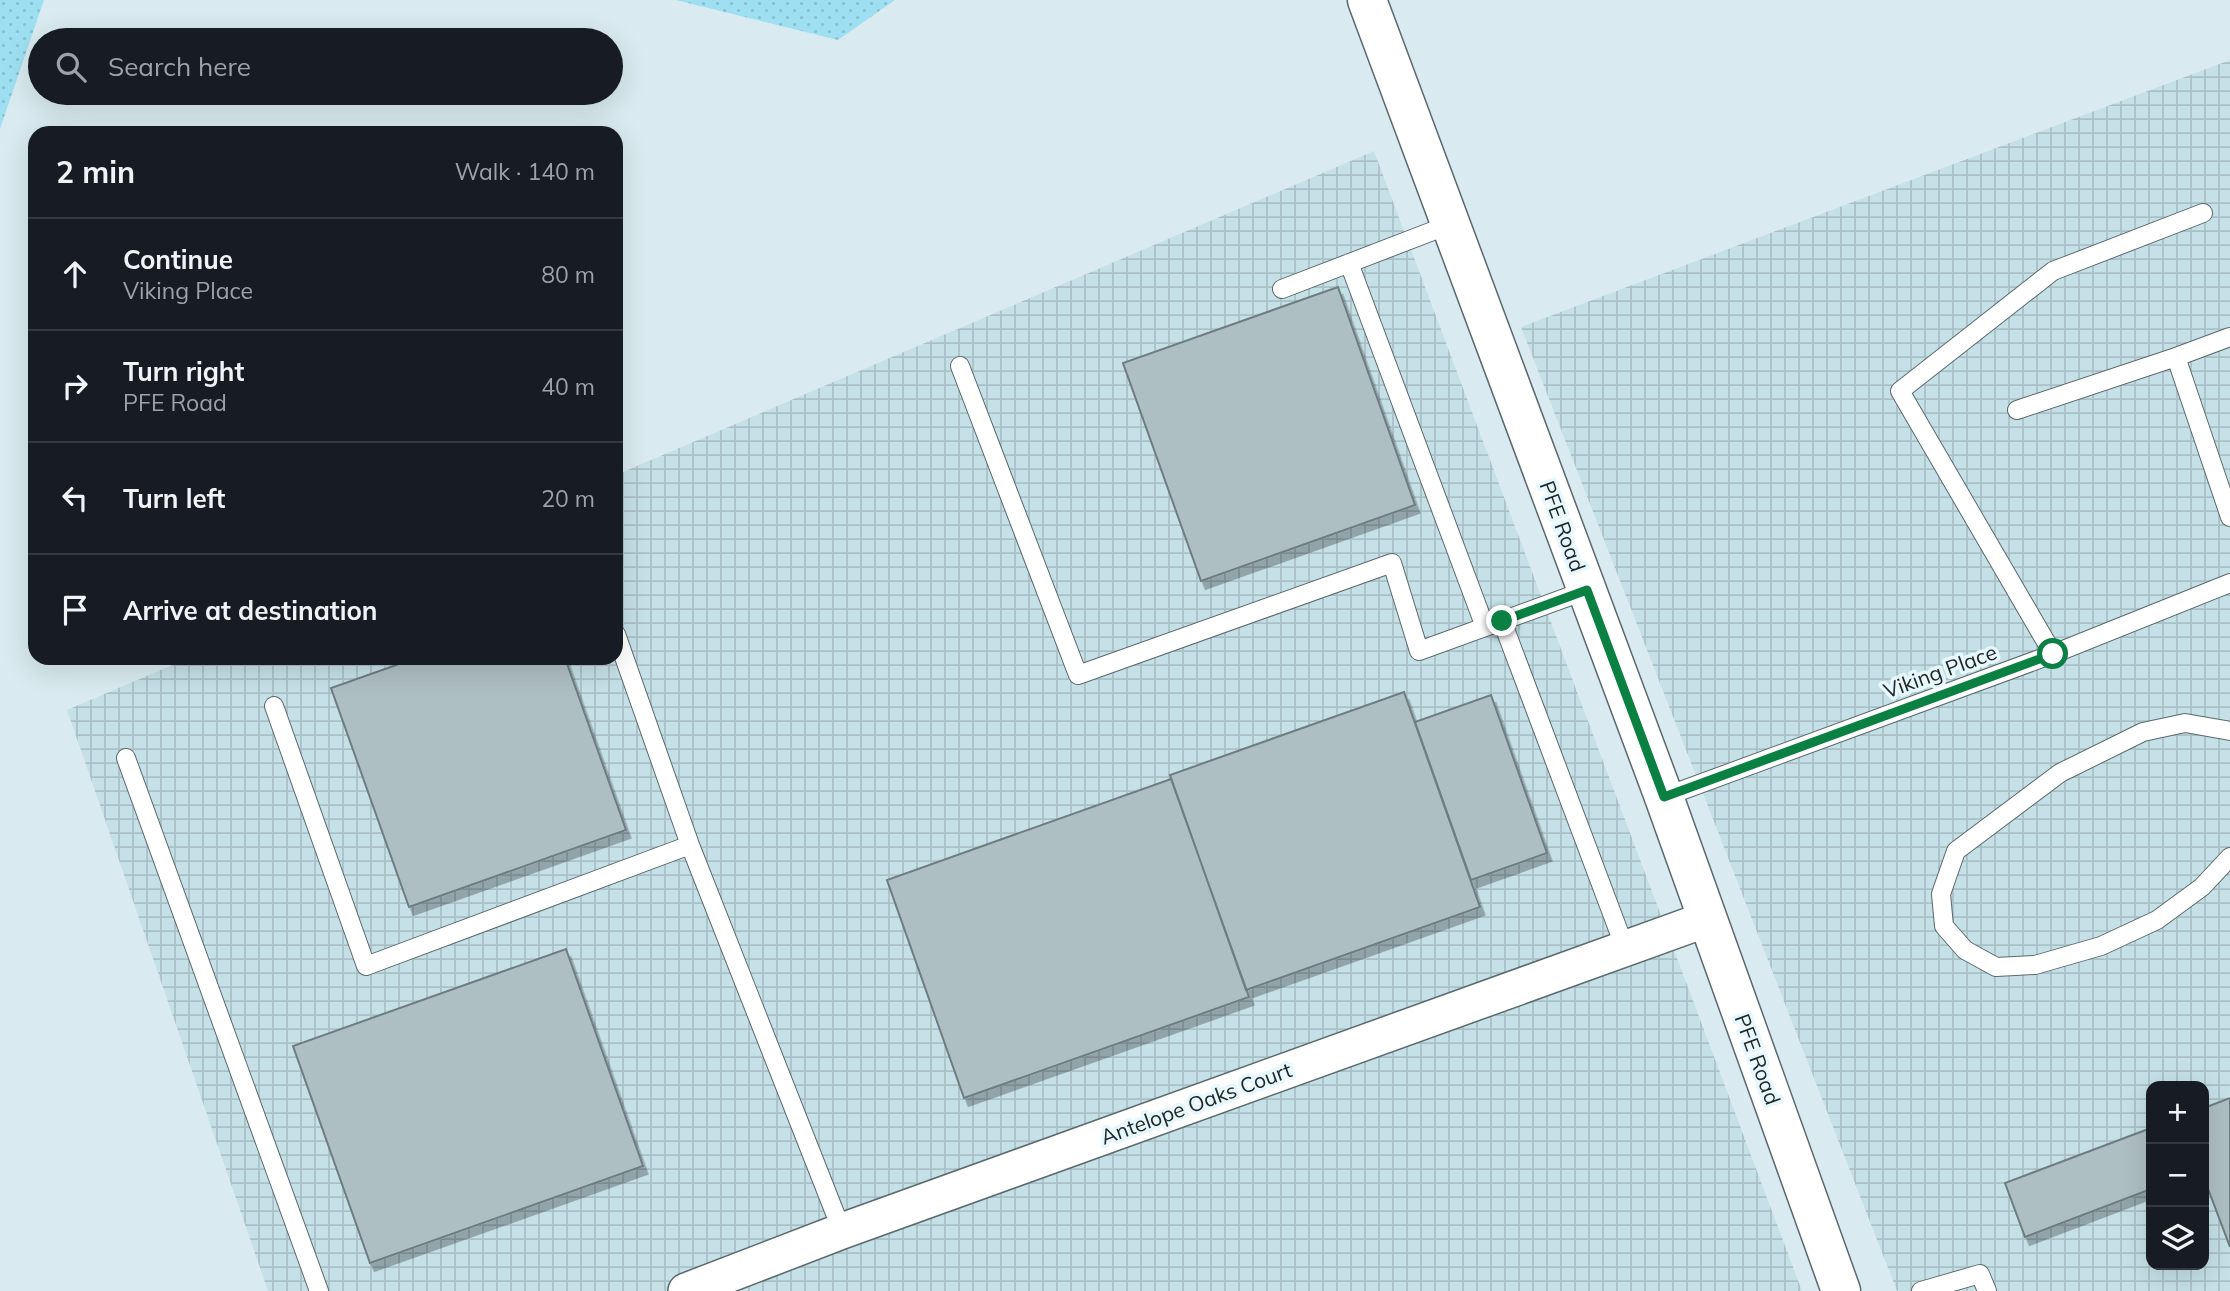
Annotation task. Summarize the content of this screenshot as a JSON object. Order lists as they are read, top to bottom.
{
  "streets": {
    "main road": ["PFE Road"],
    "street": ["Antelope Oaks Court"],
    "lane": ["Viking Place"]
  },
  "crossings": [
    ["PFE Road", "Viking Place"],
    ["PFE Road", "Antelope Oaks Court"]
  ],
  "page": {
    "search": "Search here",
    "heading": ["2 min", "Walk · 140 m"],
    "list": [
      ["Continue", "Viking Place", "80 m"],
      ["Turn right", "PFE Road", "40 m"],
      ["Turn left", "20 m"],
      "Arrive at destination"
    ],
    "map_buttons": ["+", "−"]
  }
}
